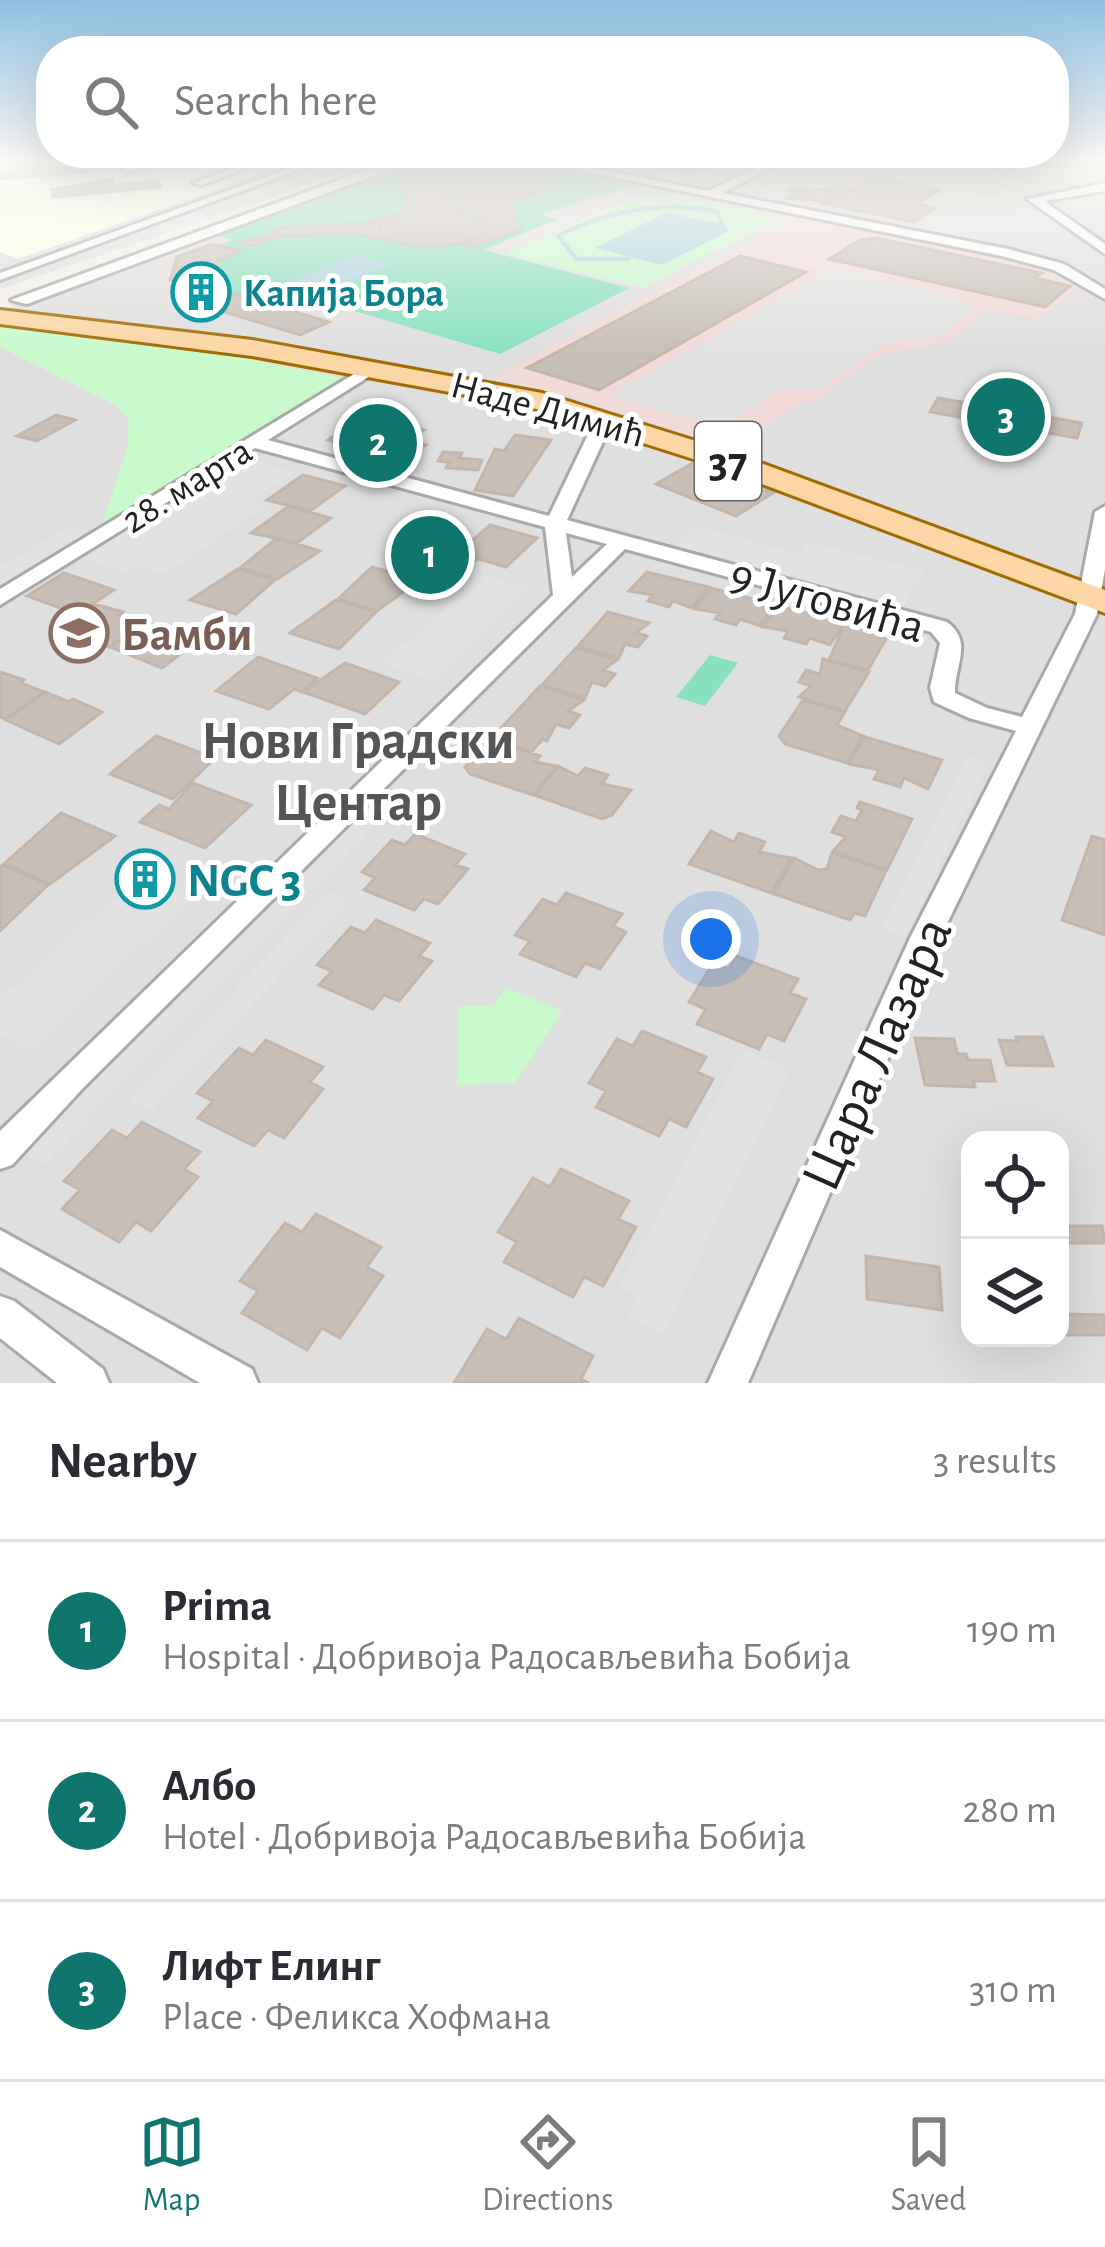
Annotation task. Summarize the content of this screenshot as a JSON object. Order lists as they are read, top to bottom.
{
  "streets": {
    "main road": ["Наде Димић", "37"],
    "street": ["28. марта", "9 Југовића", "Цара Лазара"]
  },
  "crossings": [
    ["Наде Димић", "28. марта"],
    ["Наде Димић", "Цара Лазара"],
    ["28. марта", "9 Југовића"],
    ["9 Југовића", "Цара Лазара"]
  ],
  "districts": ["Нови Градски Центар"],
  "places": {
    "building": ["Капија Бора", "NGC 3"],
    "school or university": ["Бамби"]
  },
  "page": {
    "search": "Search here",
    "pins": ["3", "2", "1"],
    "heading": ["Nearby", "3 results"],
    "list": [
      {
        "mark": "1",
        "name": "Prima",
        "note": "Hospital · Добривоја Радосављевића Бобија",
        "value": "190 m"
      },
      {
        "mark": "2",
        "name": "Албо",
        "note": "Hotel · Добривоја Радосављевића Бобија",
        "value": "280 m"
      },
      {
        "mark": "3",
        "name": "Лифт Елинг",
        "note": "Place · Феликса Хофмана",
        "value": "310 m"
      }
    ],
    "nav": ["Map", "Directions", "Saved"]
  }
}
